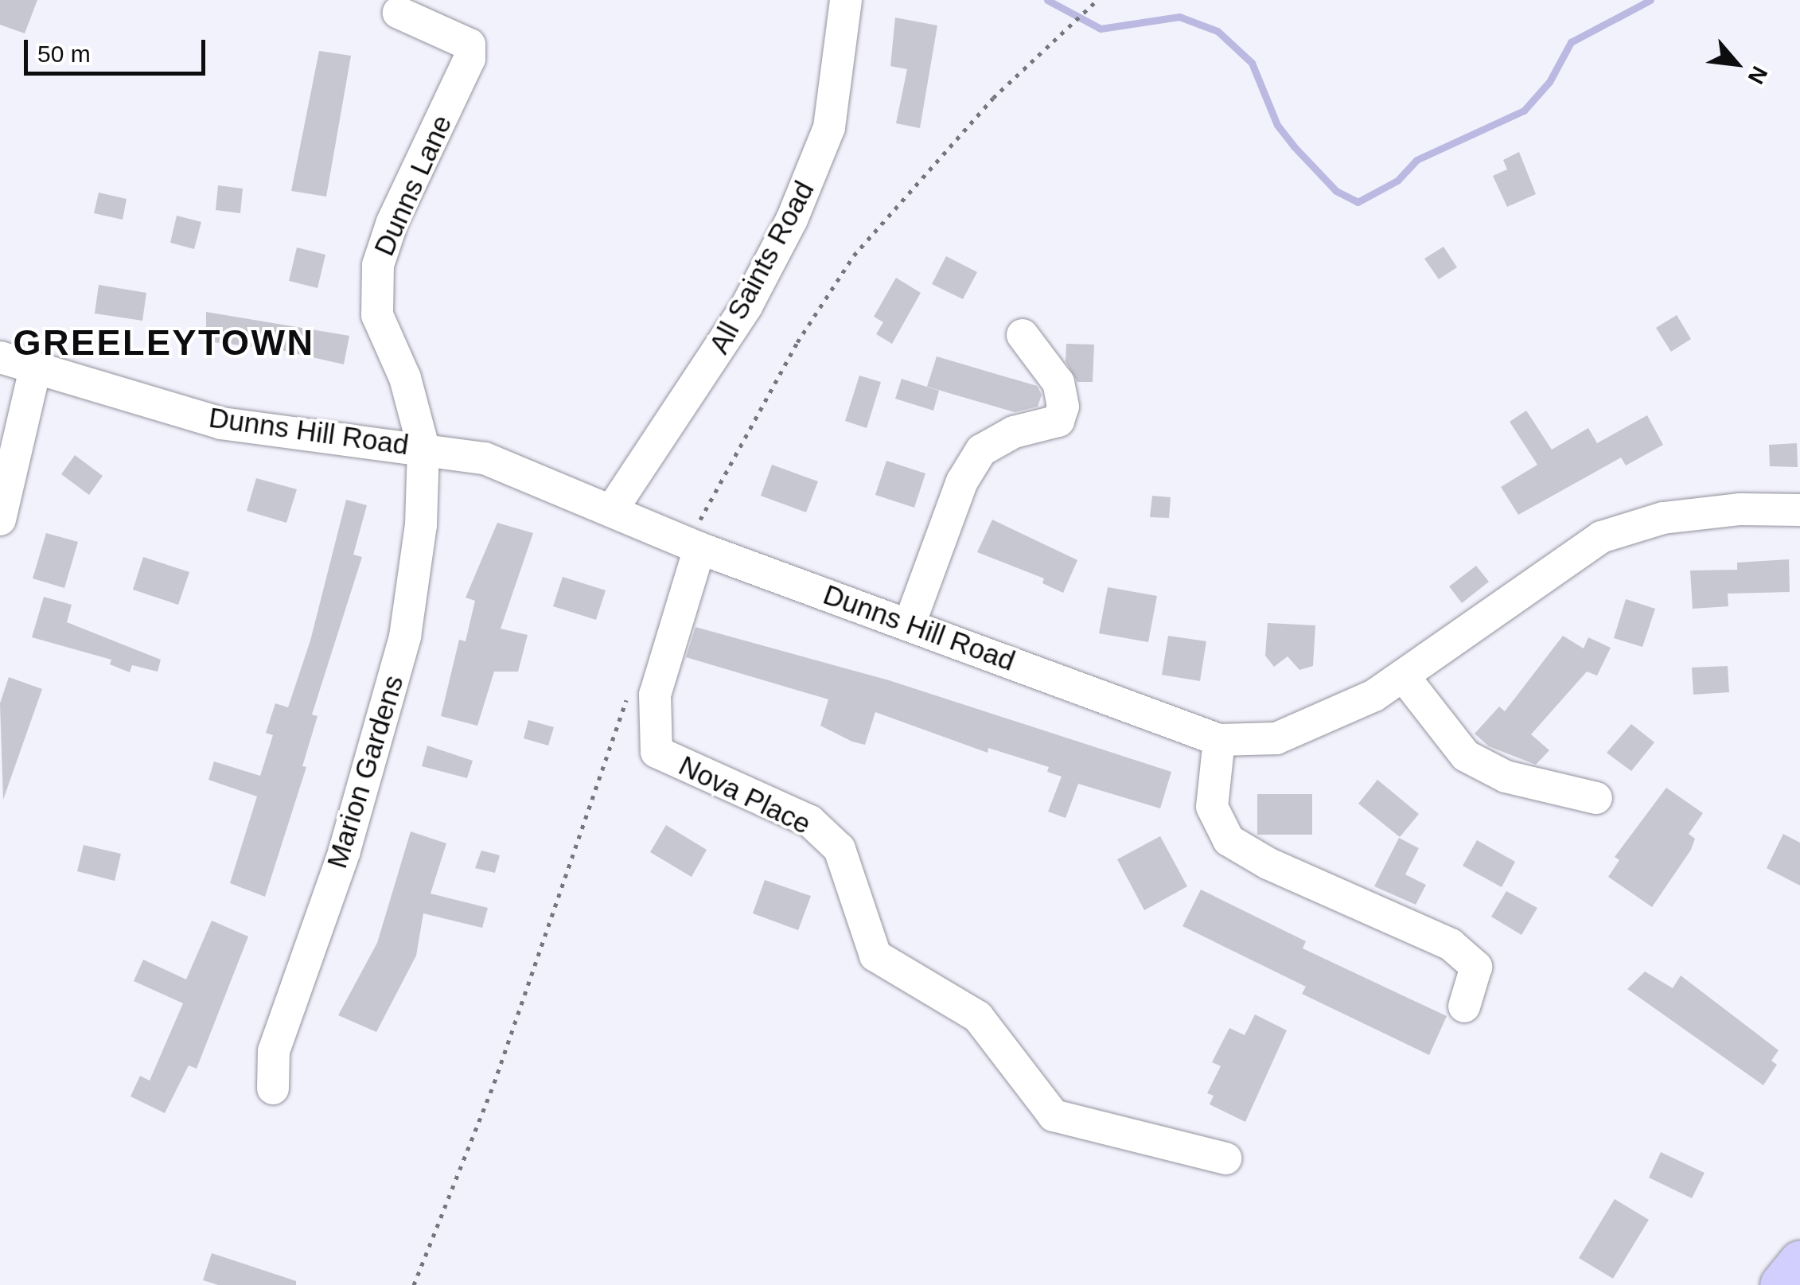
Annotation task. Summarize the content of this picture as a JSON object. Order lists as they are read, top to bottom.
{
  "streets": {
    "street": [
      "Dunns Lane",
      "All Saints Road",
      "Dunns Hill Road",
      "Marion Gardens",
      "Nova Place"
    ]
  },
  "crossings": [
    ["Dunns Lane", "Dunns Hill Road"],
    ["Dunns Lane", "Marion Gardens"],
    ["All Saints Road", "Dunns Hill Road"],
    ["Dunns Hill Road", "Marion Gardens"],
    ["Dunns Hill Road", "Nova Place"]
  ],
  "districts": ["GREELEYTOWN"],
  "scale_bar": "50 m",
  "north": "bottom right"
}
